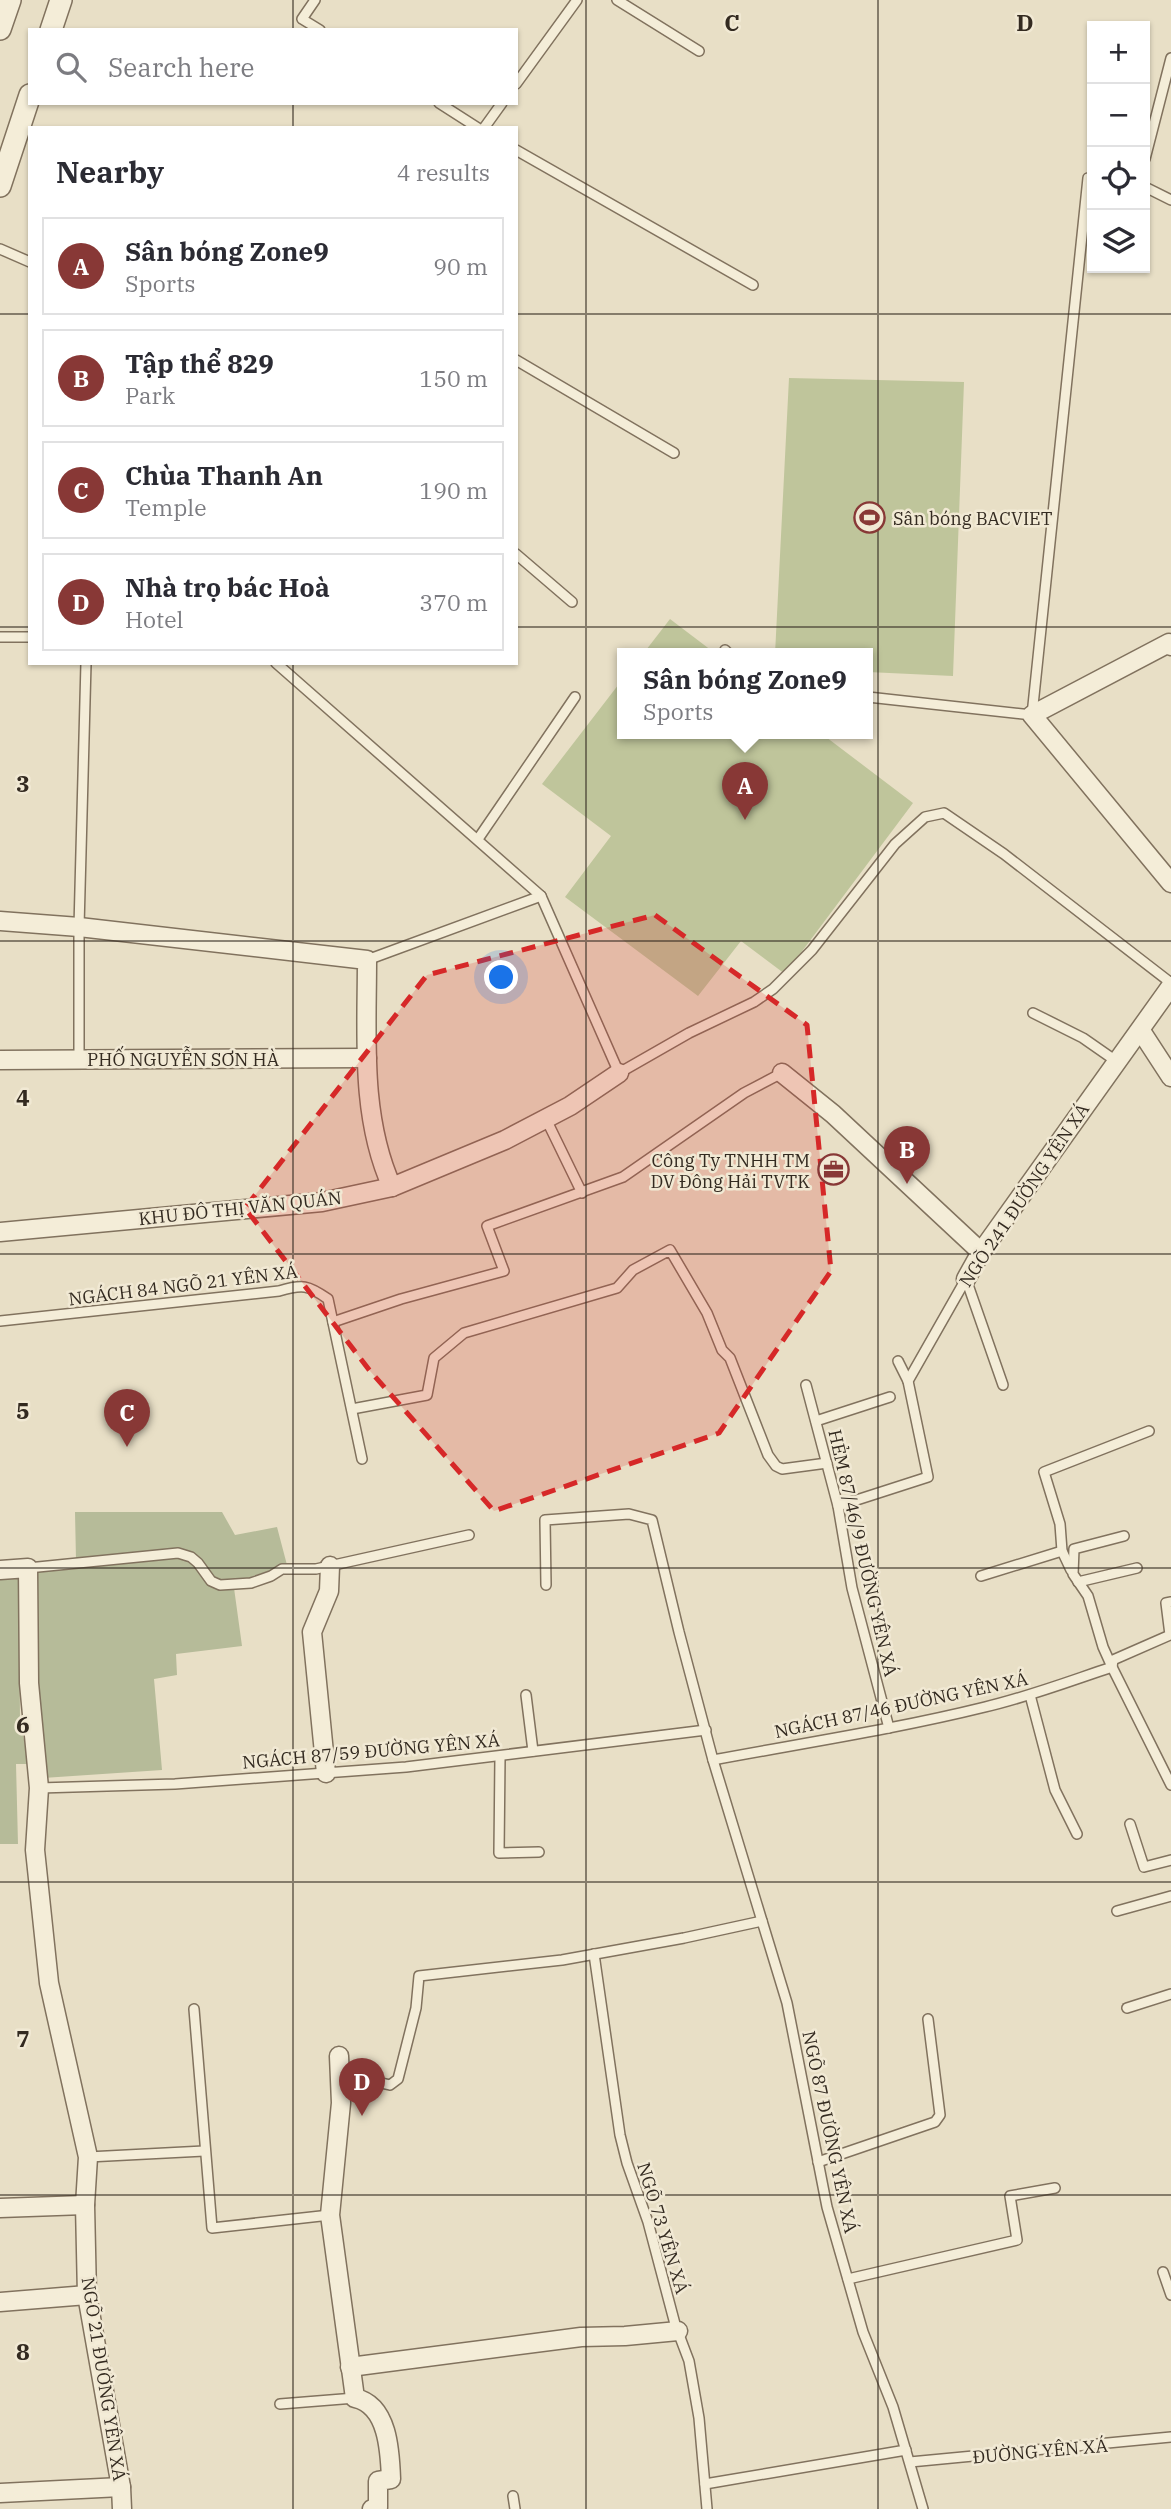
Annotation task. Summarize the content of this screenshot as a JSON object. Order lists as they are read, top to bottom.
{
  "streets": {
    "street": [
      "PHỐ NGUYỄN SƠN HÀ",
      "NGÕ 241 ĐƯỜNG YÊN XÁ",
      "KHU ĐÔ THỊ VĂN QUÁN",
      "NGÕ 21 ĐƯỜNG YÊN XÁ"
    ],
    "lane": [
      "NGÁCH 84 NGÕ 21 YÊN XÁ",
      "HẺM 87/46/9 ĐƯỜNG YÊN XÁ",
      "NGÁCH 87/46 ĐƯỜNG YÊN XÁ",
      "NGÁCH 87/59 ĐƯỜNG YÊN XÁ",
      "NGÕ 87 ĐƯỜNG YÊN XÁ",
      "NGÕ 73 YÊN XÁ",
      "ĐƯỜNG YÊN XÁ"
    ]
  },
  "crossings": [
    ["HẺM 87/46/9 ĐƯỜNG YÊN XÁ", "NGÁCH 87/46 ĐƯỜNG YÊN XÁ"],
    ["NGÁCH 87/46 ĐƯỜNG YÊN XÁ", "NGÕ 87 ĐƯỜNG YÊN XÁ"],
    ["NGÁCH 87/59 ĐƯỜNG YÊN XÁ", "NGÕ 87 ĐƯỜNG YÊN XÁ"],
    ["NGÁCH 87/59 ĐƯỜNG YÊN XÁ", "NGÕ 21 ĐƯỜNG YÊN XÁ"],
    ["NGÕ 87 ĐƯỜNG YÊN XÁ", "ĐƯỜNG YÊN XÁ"]
  ],
  "places": {
    "sports": ["Sân bóng BACVIET"],
    "office": ["Công Ty TNHH TM DV Đông Hải TVTK"]
  },
  "page": {
    "map_buttons": ["+", "−"],
    "search": "Search here",
    "heading": ["Nearby", "4 results"],
    "list": [
      {
        "mark": "A",
        "name": "Sân bóng Zone9",
        "note": "Sports",
        "value": "90 m"
      },
      {
        "mark": "B",
        "name": "Tập thể 829",
        "note": "Park",
        "value": "150 m"
      },
      {
        "mark": "C",
        "name": "Chùa Thanh An",
        "note": "Temple",
        "value": "190 m"
      },
      {
        "mark": "D",
        "name": "Nhà trọ bác Hoà",
        "note": "Hotel",
        "value": "370 m"
      }
    ],
    "popup": ["Sân bóng Zone9", "Sports"],
    "pins": [
      "A",
      "B",
      "C",
      "D"
    ]
  },
  "grid": {
    "columns": ["C", "D"],
    "rows": [
      "3",
      "4",
      "5",
      "6",
      "7",
      "8"
    ]
  }
}
